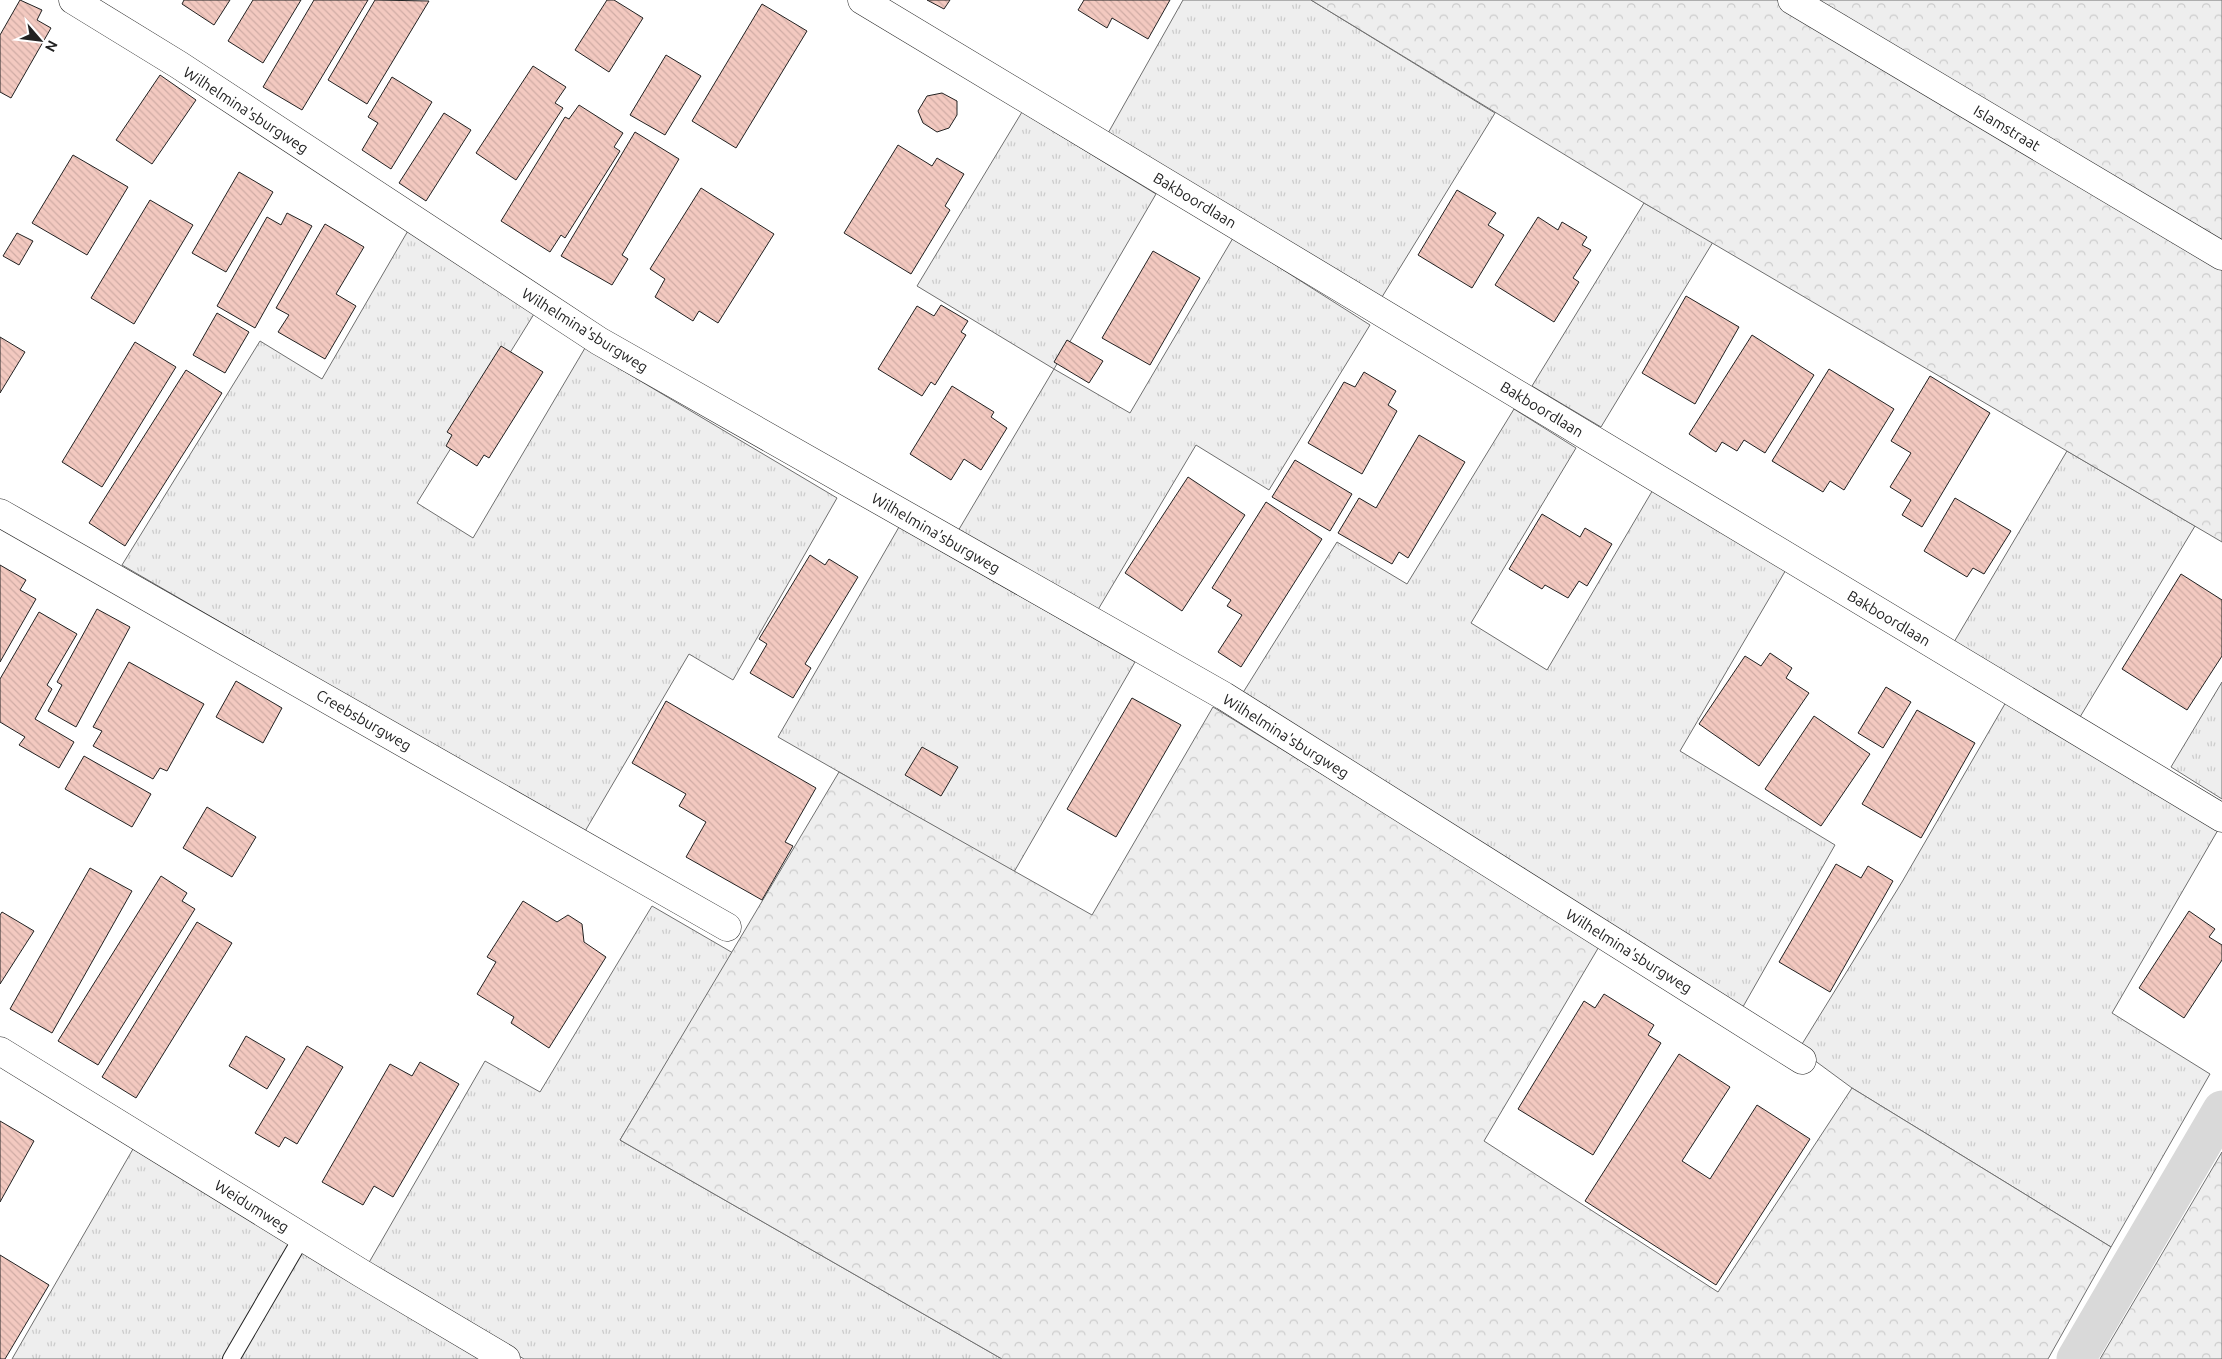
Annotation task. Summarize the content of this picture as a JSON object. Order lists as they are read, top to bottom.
{
  "streets": {
    "street": [
      "Wilhelmina'sburgweg",
      "Islamstraat",
      "Bakboordlaan",
      "Creebsburgweg",
      "Weidumweg"
    ]
  },
  "north": "bottom right"
}
